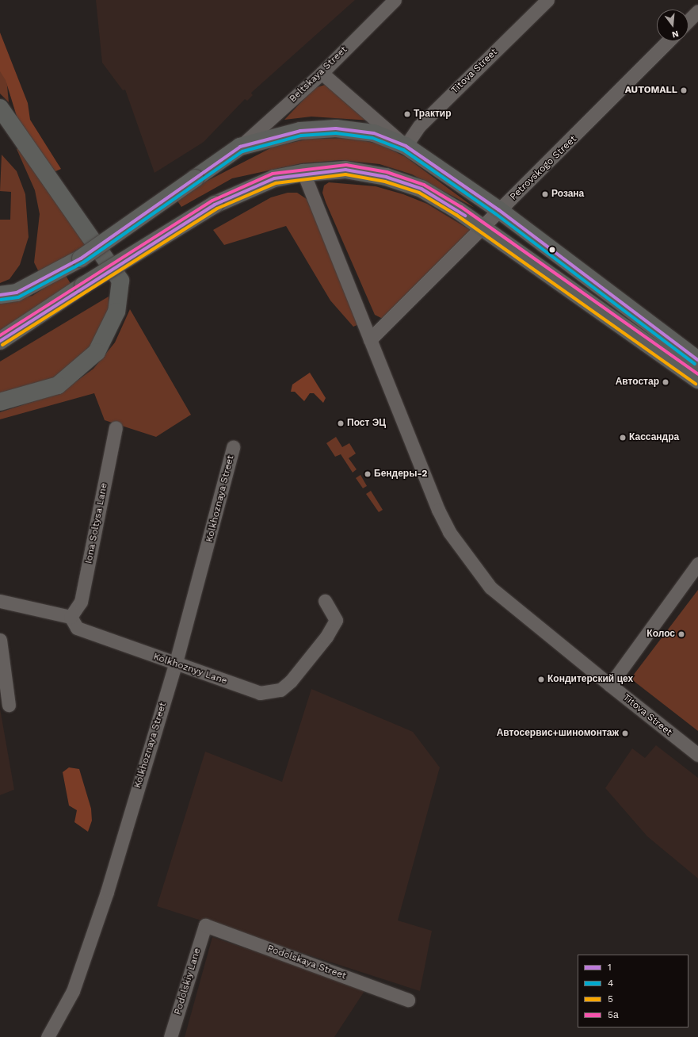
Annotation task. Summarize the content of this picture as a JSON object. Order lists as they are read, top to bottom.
{
  "streets": {
    "street": [
      "Titova Street",
      "Beltskaya Street",
      "Petrovskogo Street",
      "Kolkhoznaya Street",
      "Iona Soltysa Lane",
      "Kolkhoznyy Lane",
      "Podolskaya Street",
      "Podolskiy Lane"
    ]
  },
  "crossings": [
    ["Titova Street", "Petrovskogo Street"],
    ["Kolkhoznaya Street", "Kolkhoznyy Lane"],
    ["Iona Soltysa Lane", "Kolkhoznyy Lane"],
    ["Podolskaya Street", "Podolskiy Lane"]
  ],
  "places": [
    "AUTOMALL",
    "Трактир",
    "Розана",
    "Автостар",
    "Пост ЭЦ",
    "Кассандра",
    "Бендеры-2",
    "Колос",
    "Кондитерский цех",
    "Автосервис+шиномонтаж"
  ],
  "lines": [
    "transit line 1",
    "transit line 4",
    "transit line 5а",
    "transit line 5"
  ],
  "legend": [
    "1",
    "4",
    "5",
    "5а"
  ],
  "north": "bottom"
}
